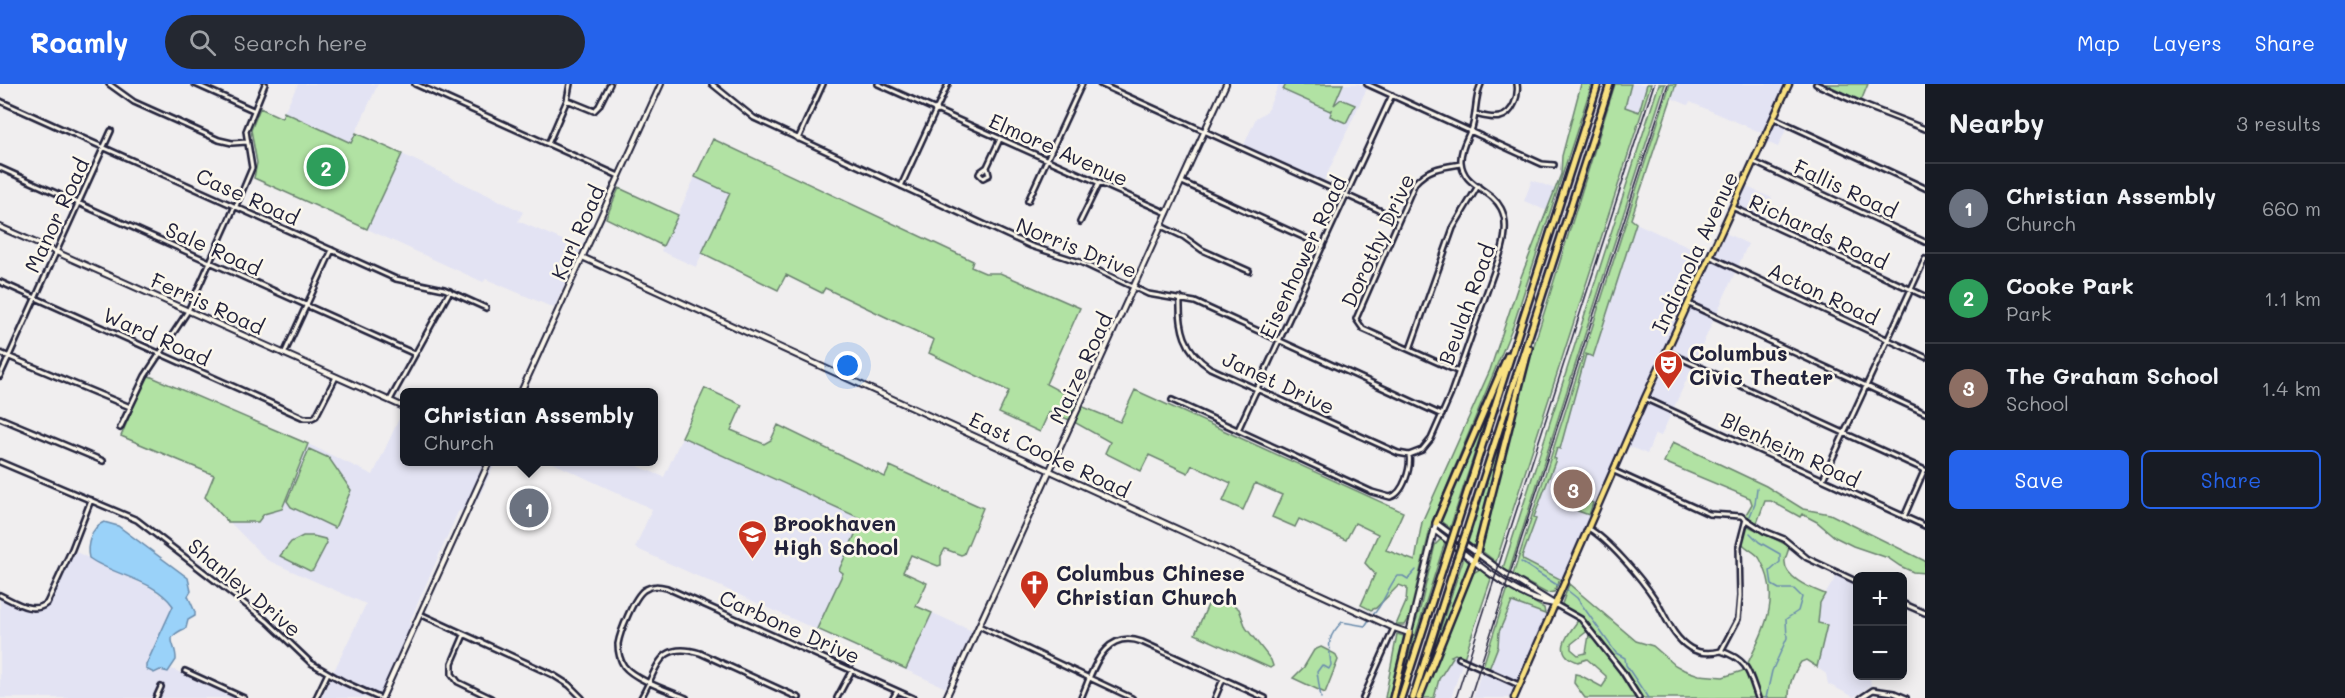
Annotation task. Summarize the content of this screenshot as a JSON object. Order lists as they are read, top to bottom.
{
  "streets": {
    "main road": [
      "Karl Road",
      "Indianola Avenue",
      "Ferris Road",
      "Maize Road",
      "East Cooke Road"
    ],
    "street": [
      "Elmore Avenue",
      "Fallis Road",
      "Case Road",
      "Manor Road",
      "Richards Road",
      "Dorothy Drive",
      "Norris Drive",
      "Sale Road",
      "Eisenhower Road",
      "Acton Road",
      "Beulah Road",
      "Ward Road",
      "Janet Drive",
      "Blenheim Road",
      "Shanley Drive",
      "Carbone Drive"
    ]
  },
  "crossings": [
    ["Elmore Avenue", "Maize Road"],
    ["Fallis Road", "Indianola Avenue"],
    ["Case Road", "Manor Road"],
    ["Manor Road", "Sale Road"],
    ["Manor Road", "Ferris Road"],
    ["Manor Road", "Ward Road"],
    ["Richards Road", "Indianola Avenue"],
    ["Karl Road", "East Cooke Road"],
    ["Dorothy Drive", "Beulah Road"],
    ["Norris Drive", "Eisenhower Road"],
    ["Norris Drive", "Beulah Road"],
    ["Norris Drive", "Maize Road"],
    ["Norris Drive", "Janet Drive"],
    ["Indianola Avenue", "Acton Road"],
    ["Indianola Avenue", "Blenheim Road"],
    ["Eisenhower Road", "Janet Drive"],
    ["Ferris Road", "Ward Road"],
    ["Beulah Road", "Janet Drive"],
    ["Maize Road", "East Cooke Road"]
  ],
  "places": {
    "theatre": ["Columbus Civic Theater"],
    "school or university": ["Brookhaven High School"],
    "church": ["Columbus Chinese Christian Church"]
  },
  "page": {
    "header": "Roamly",
    "search": "Search here",
    "nav": ["Map", "Layers", "Share"],
    "heading": ["Nearby", "3 results"],
    "pins": ["2", "3", "1"],
    "list": [
      {
        "mark": "1",
        "name": "Christian Assembly",
        "note": "Church",
        "value": "660 m"
      },
      {
        "mark": "2",
        "name": "Cooke Park",
        "note": "Park",
        "value": "1.1 km"
      },
      {
        "mark": "3",
        "name": "The Graham School",
        "note": "School",
        "value": "1.4 km"
      }
    ],
    "popup": ["Christian Assembly", "Church"],
    "buttons": ["Save", "Share"],
    "map_buttons": ["+", "−"]
  }
}
